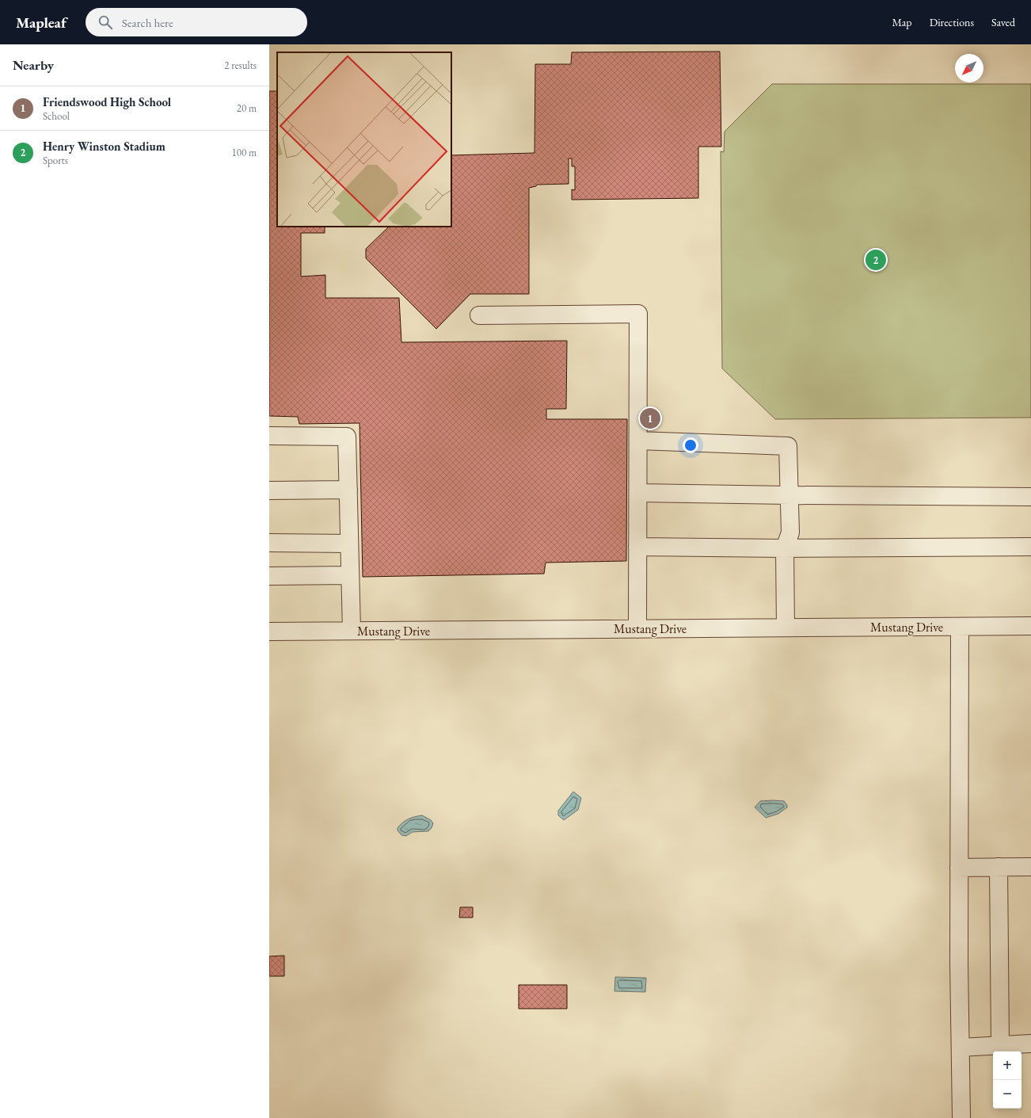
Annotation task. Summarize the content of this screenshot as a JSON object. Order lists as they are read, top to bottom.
{
  "streets": {
    "street": ["Mustang Drive"]
  },
  "north": "bottom left",
  "page": {
    "header": "Mapleaf",
    "search": "Search here",
    "nav": ["Map", "Directions", "Saved"],
    "heading": ["Nearby", "2 results"],
    "list": [
      {
        "mark": "1",
        "name": "Friendswood High School",
        "note": "School",
        "value": "20 m"
      },
      {
        "mark": "2",
        "name": "Henry Winston Stadium",
        "note": "Sports",
        "value": "100 m"
      }
    ],
    "pins": ["2", "1"],
    "map_buttons": ["+", "−"]
  }
}
